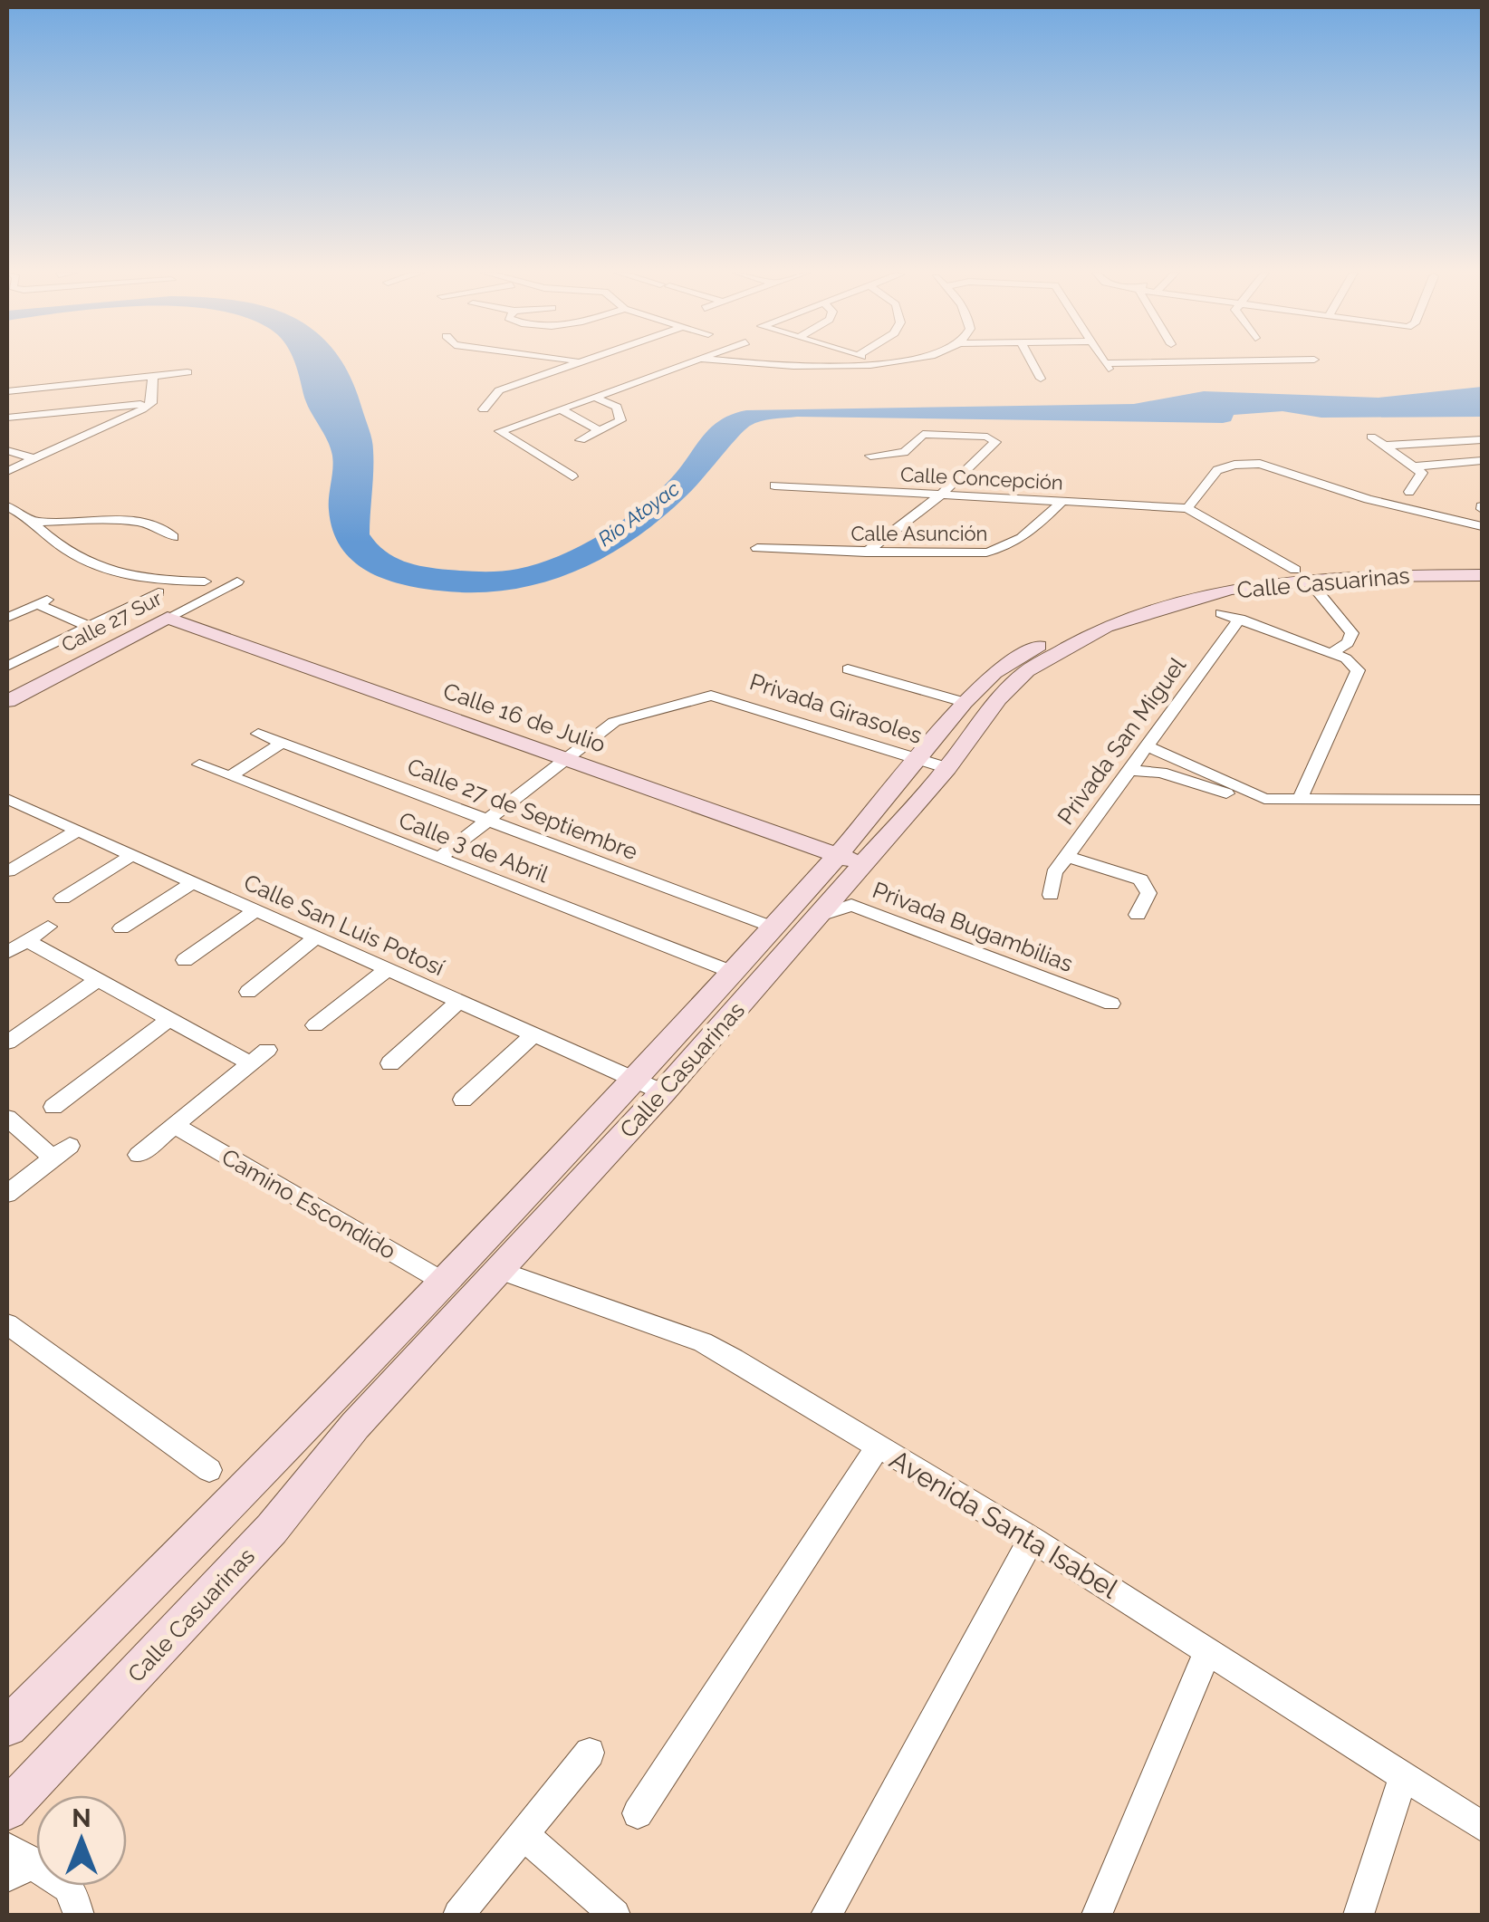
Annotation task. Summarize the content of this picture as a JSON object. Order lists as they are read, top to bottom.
{
  "streets": {
    "main road": ["Calle Casuarinas", "Calle 27 Sur", "Calle 16 de Julio"],
    "street": [
      "Calle Concepción",
      "Calle Asunción",
      "Privada Girasoles",
      "Privada San Miguel",
      "Calle 27 de Septiembre",
      "Calle 3 de Abril",
      "Calle San Luis Potosí",
      "Privada Bugambilias",
      "Camino Escondido",
      "Avenida Santa Isabel"
    ]
  },
  "crossings": [
    ["Calle Concepción", "Calle Asunción"],
    ["Calle Casuarinas", "Privada Girasoles"],
    ["Calle Casuarinas", "Calle 16 de Julio"],
    ["Calle Casuarinas", "Calle 27 de Septiembre"],
    ["Calle Casuarinas", "Calle 3 de Abril"],
    ["Calle Casuarinas", "Calle San Luis Potosí"],
    ["Calle Casuarinas", "Privada Bugambilias"],
    ["Calle Casuarinas", "Camino Escondido"],
    ["Calle Casuarinas", "Avenida Santa Isabel"],
    ["Calle 27 Sur", "Calle 16 de Julio"],
    ["Privada Girasoles", "Calle 16 de Julio"]
  ],
  "water": ["Río Atoyac"],
  "north": "top"
}
